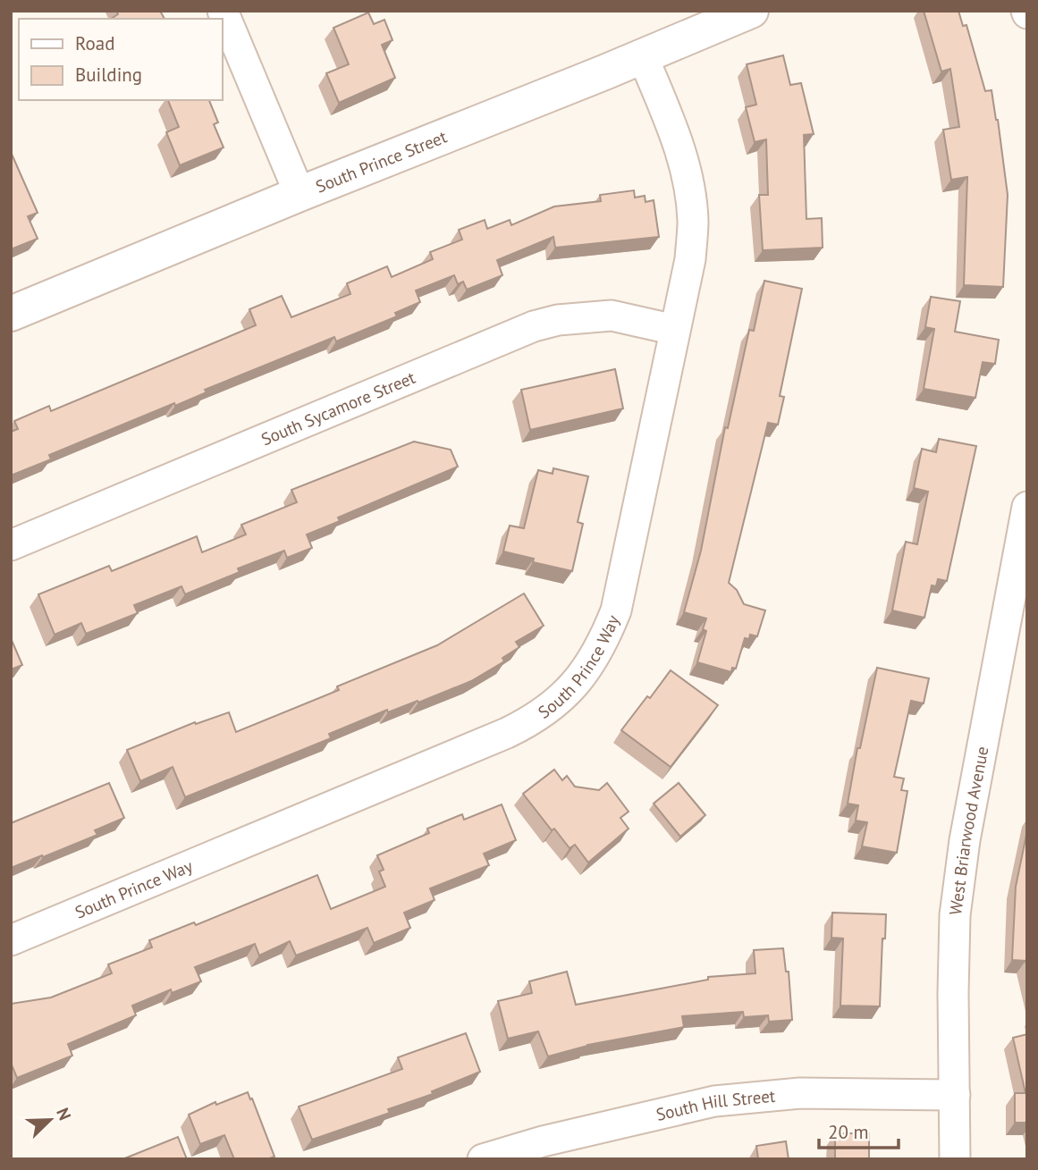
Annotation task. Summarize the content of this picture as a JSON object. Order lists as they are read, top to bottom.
{
  "streets": {
    "street": [
      "South Prince Street",
      "South Sycamore Street",
      "South Prince Way",
      "West Briarwood Avenue",
      "South Hill Street"
    ]
  },
  "crossings": [
    ["South Prince Street", "South Prince Way"],
    ["South Sycamore Street", "South Prince Way"],
    ["West Briarwood Avenue", "South Hill Street"]
  ],
  "legend": ["Road", "Building"],
  "scale_bar": "20 m",
  "north": "top right"
}
